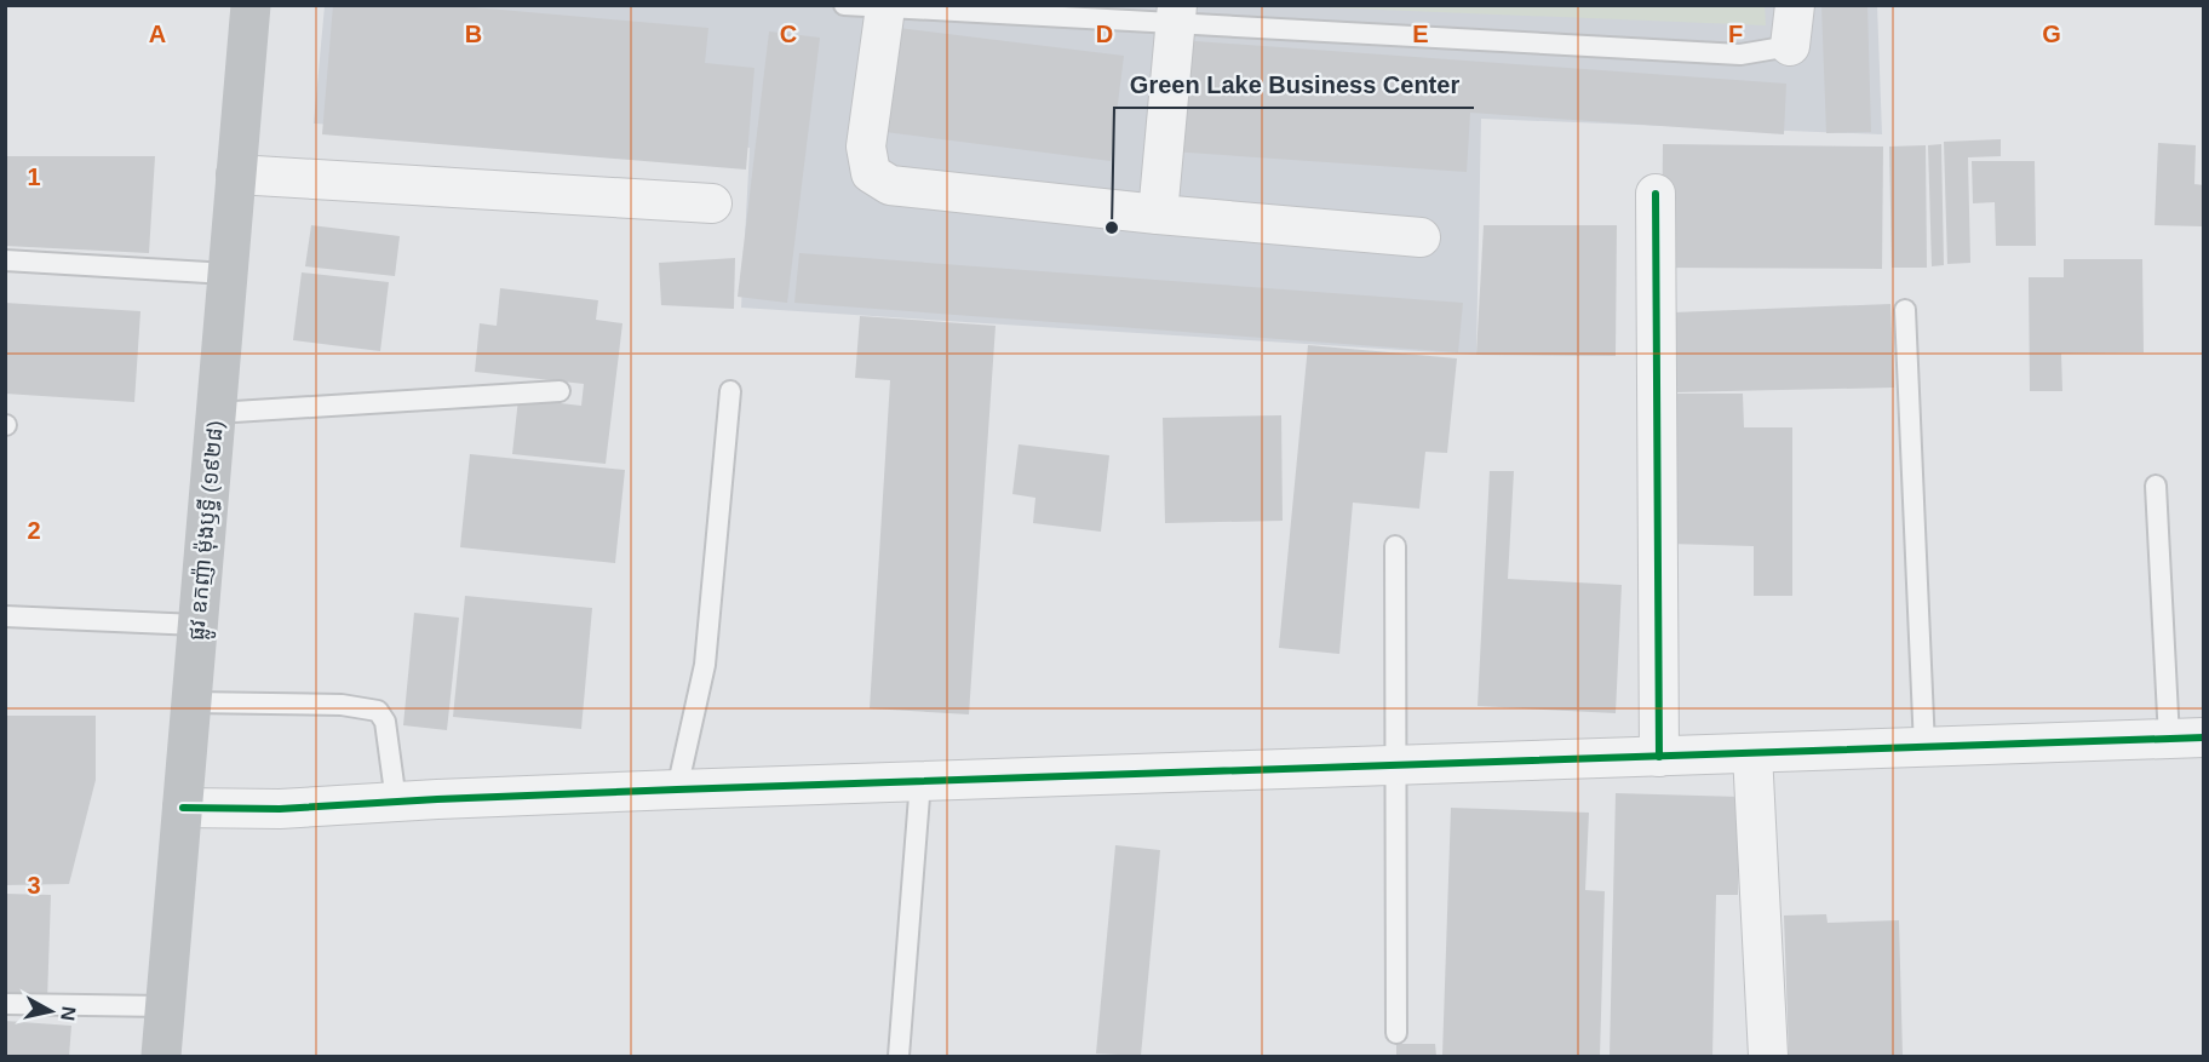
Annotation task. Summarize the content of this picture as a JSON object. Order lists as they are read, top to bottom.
{
  "streets": {
    "main road": ["ផ្លូវ ឧកញ៉ា ម៉ុងឫទ្ធី (១៩២៨)"]
  },
  "places": ["Green Lake Business Center"],
  "north": "right",
  "grid": {
    "columns": [
      "A",
      "B",
      "C",
      "D",
      "E",
      "F",
      "G"
    ],
    "rows": ["1", "2", "3"]
  }
}
